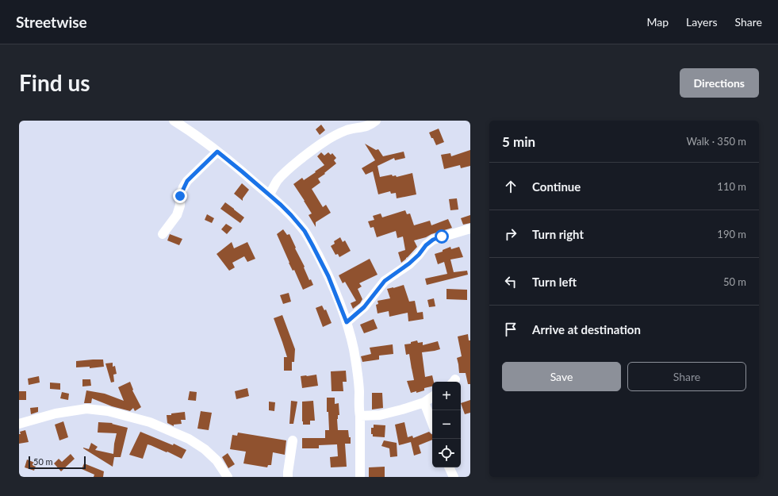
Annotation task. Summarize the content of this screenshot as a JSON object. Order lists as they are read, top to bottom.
{
  "scale_bar": "50 m",
  "page": {
    "header": "Streetwise",
    "nav": ["Map", "Layers", "Share"],
    "buttons": [
      "Directions",
      ["Save", "Share"]
    ],
    "title": "Find us",
    "heading": ["5 min", "Walk · 350 m"],
    "list": [
      ["Continue", "110 m"],
      ["Turn right", "190 m"],
      ["Turn left", "50 m"],
      "Arrive at destination"
    ],
    "map_buttons": ["+", "−"],
    "scale": "50 m"
  }
}
